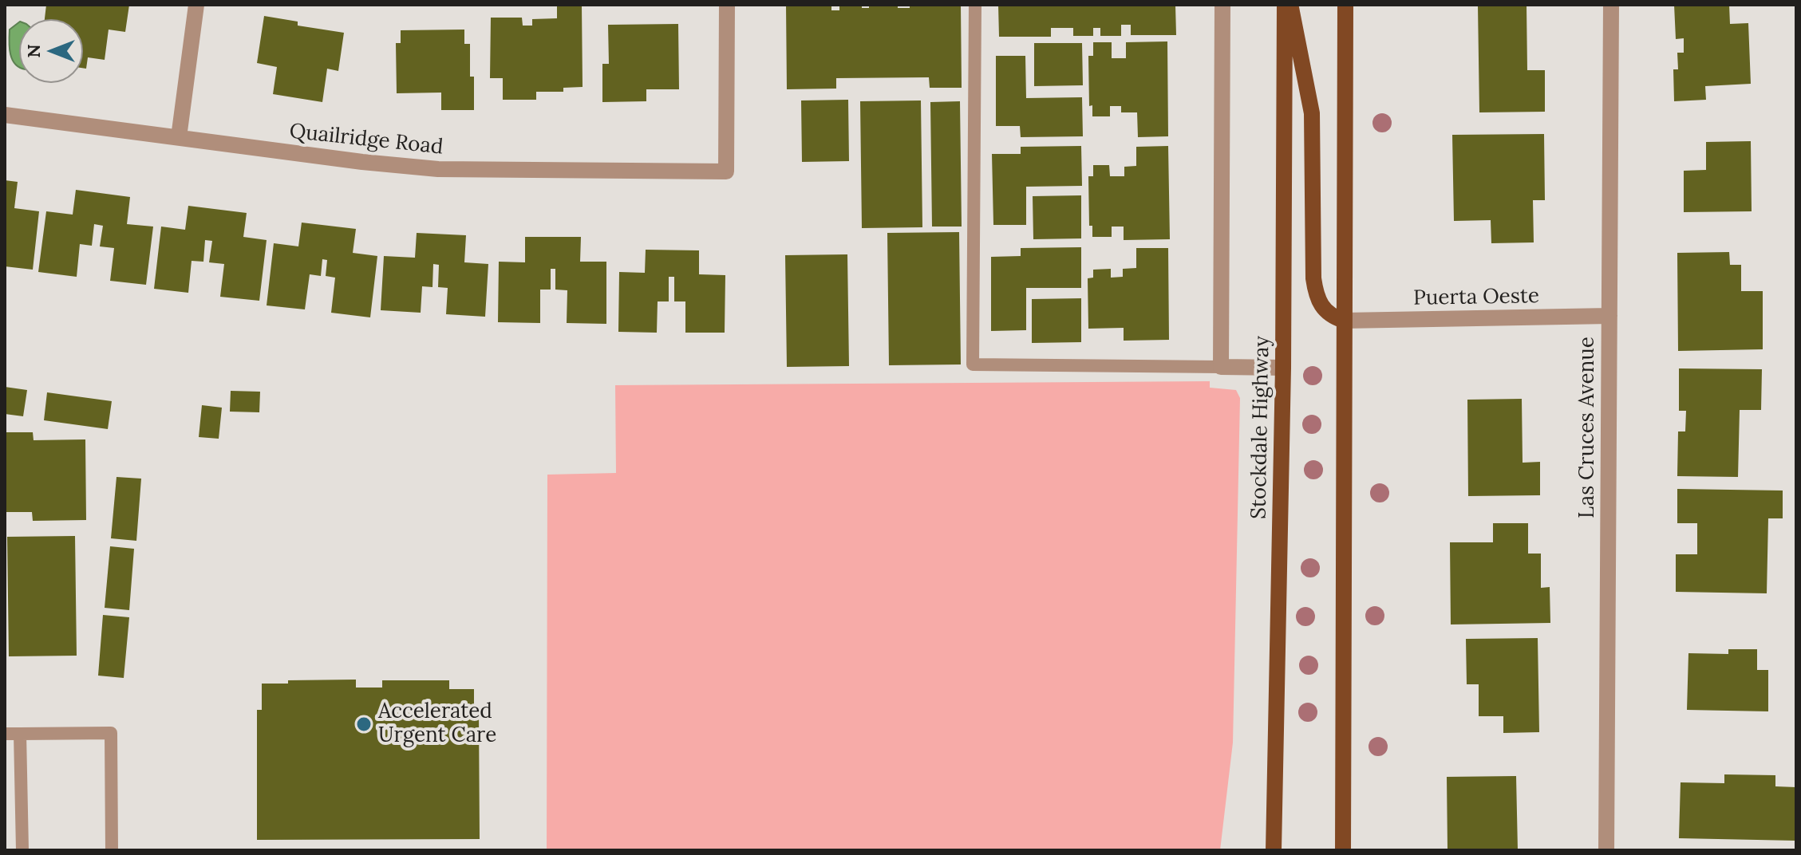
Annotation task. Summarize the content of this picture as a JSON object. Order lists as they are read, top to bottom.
{
  "streets": {
    "main road": ["Stockdale Highway"],
    "street": ["Quailridge Road", "Puerta Oeste", "Las Cruces Avenue"]
  },
  "crossings": [
    ["Puerta Oeste", "Las Cruces Avenue"]
  ],
  "places": ["Accelerated Urgent Care"],
  "north": "left"
}
